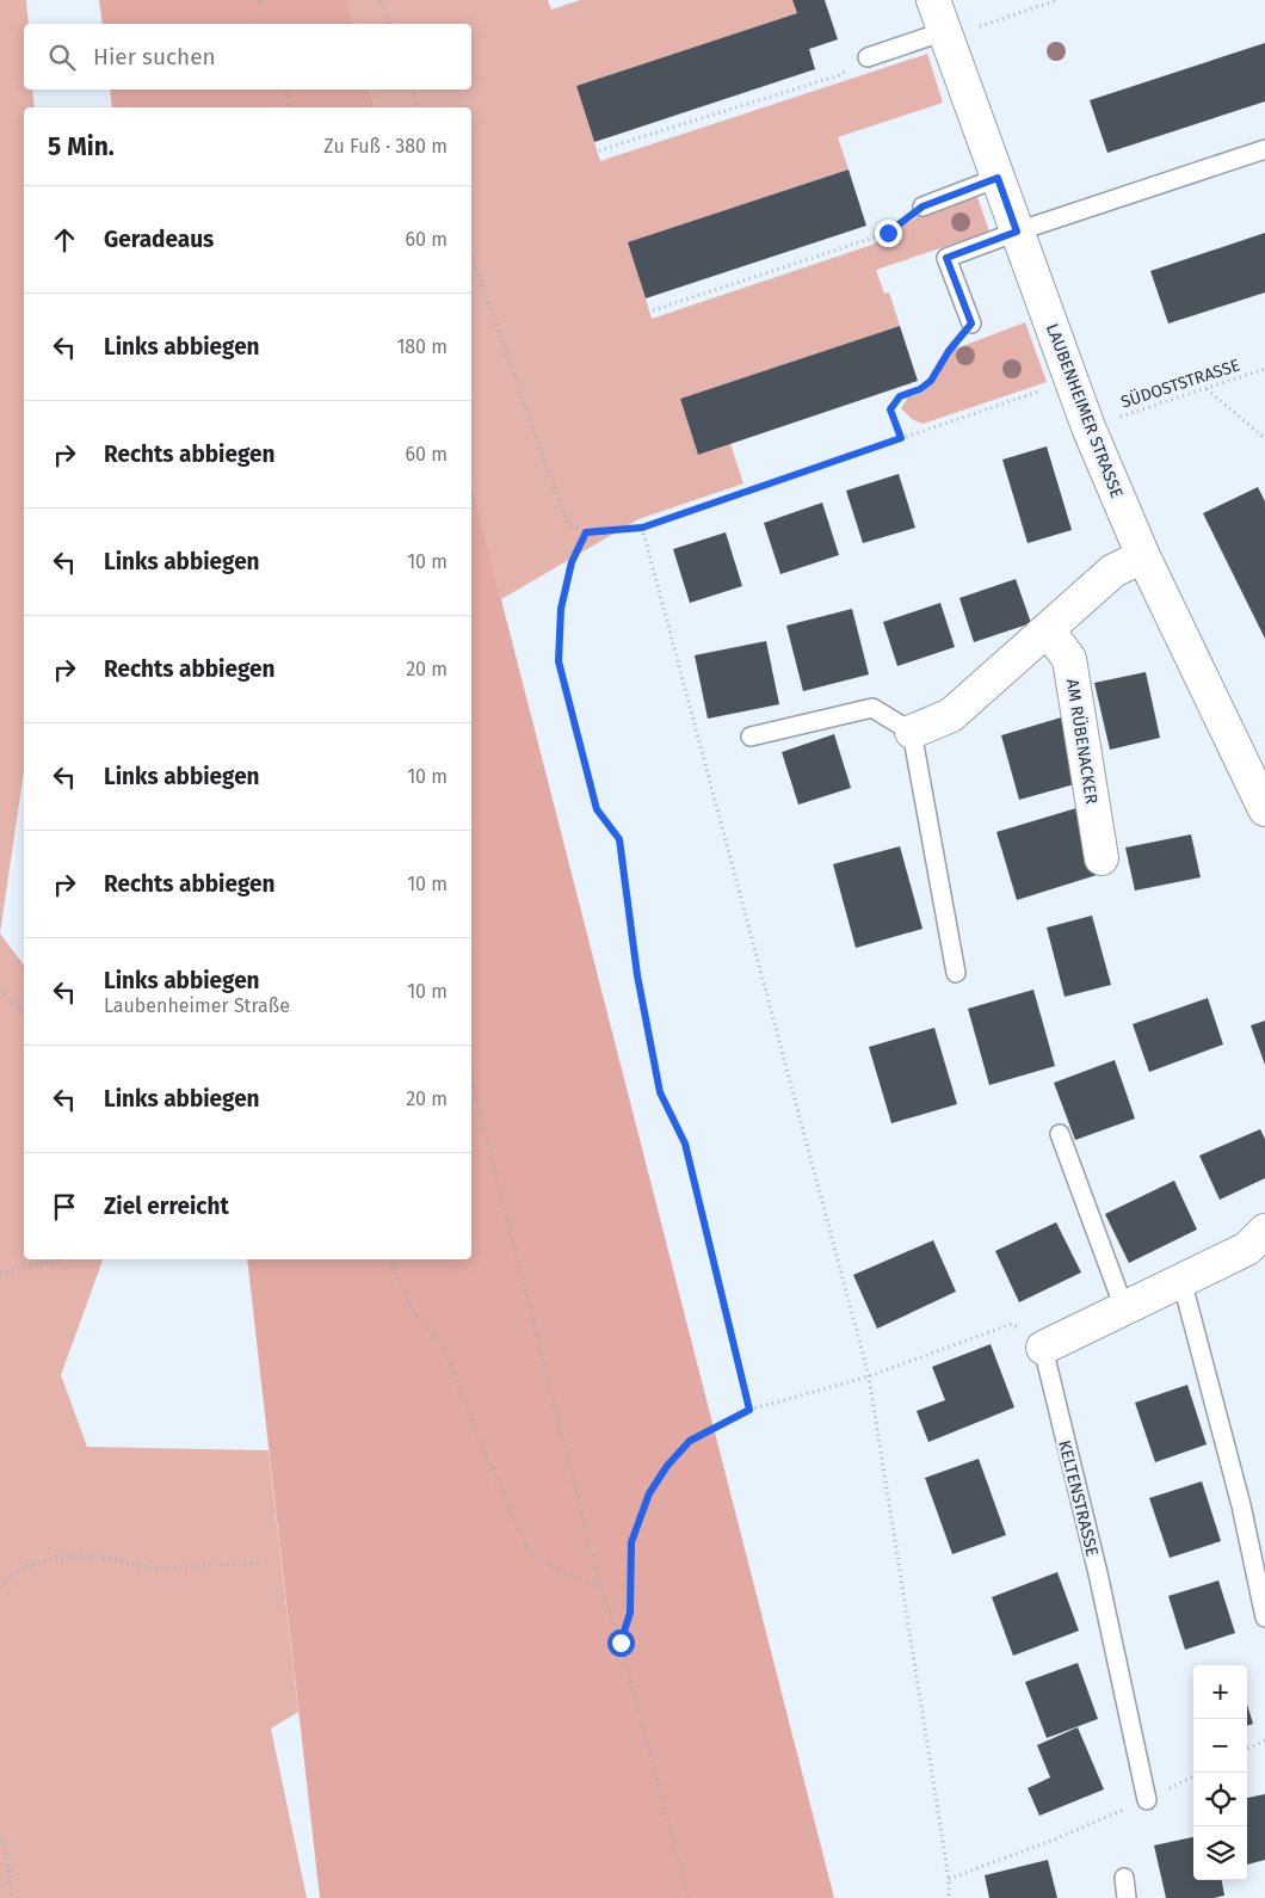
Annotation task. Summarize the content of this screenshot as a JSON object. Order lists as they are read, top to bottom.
{
  "streets": {
    "street": ["LAUBENHEIMER STRASSE", "AM RÜBENACKER"],
    "lane": ["KELTENSTRASSE"],
    "path": ["SÜDOSTSTRASSE"]
  },
  "page": {
    "search": "Hier suchen",
    "heading": ["5 Min.", "Zu Fuß · 380 m"],
    "list": [
      ["Geradeaus", "60 m"],
      ["Links abbiegen", "180 m"],
      ["Rechts abbiegen", "60 m"],
      ["Links abbiegen", "10 m"],
      ["Rechts abbiegen", "20 m"],
      ["Links abbiegen", "10 m"],
      ["Rechts abbiegen", "10 m"],
      ["Links abbiegen", "Laubenheimer Straße", "10 m"],
      ["Links abbiegen", "20 m"],
      "Ziel erreicht"
    ],
    "map_buttons": ["+", "−"]
  }
}
